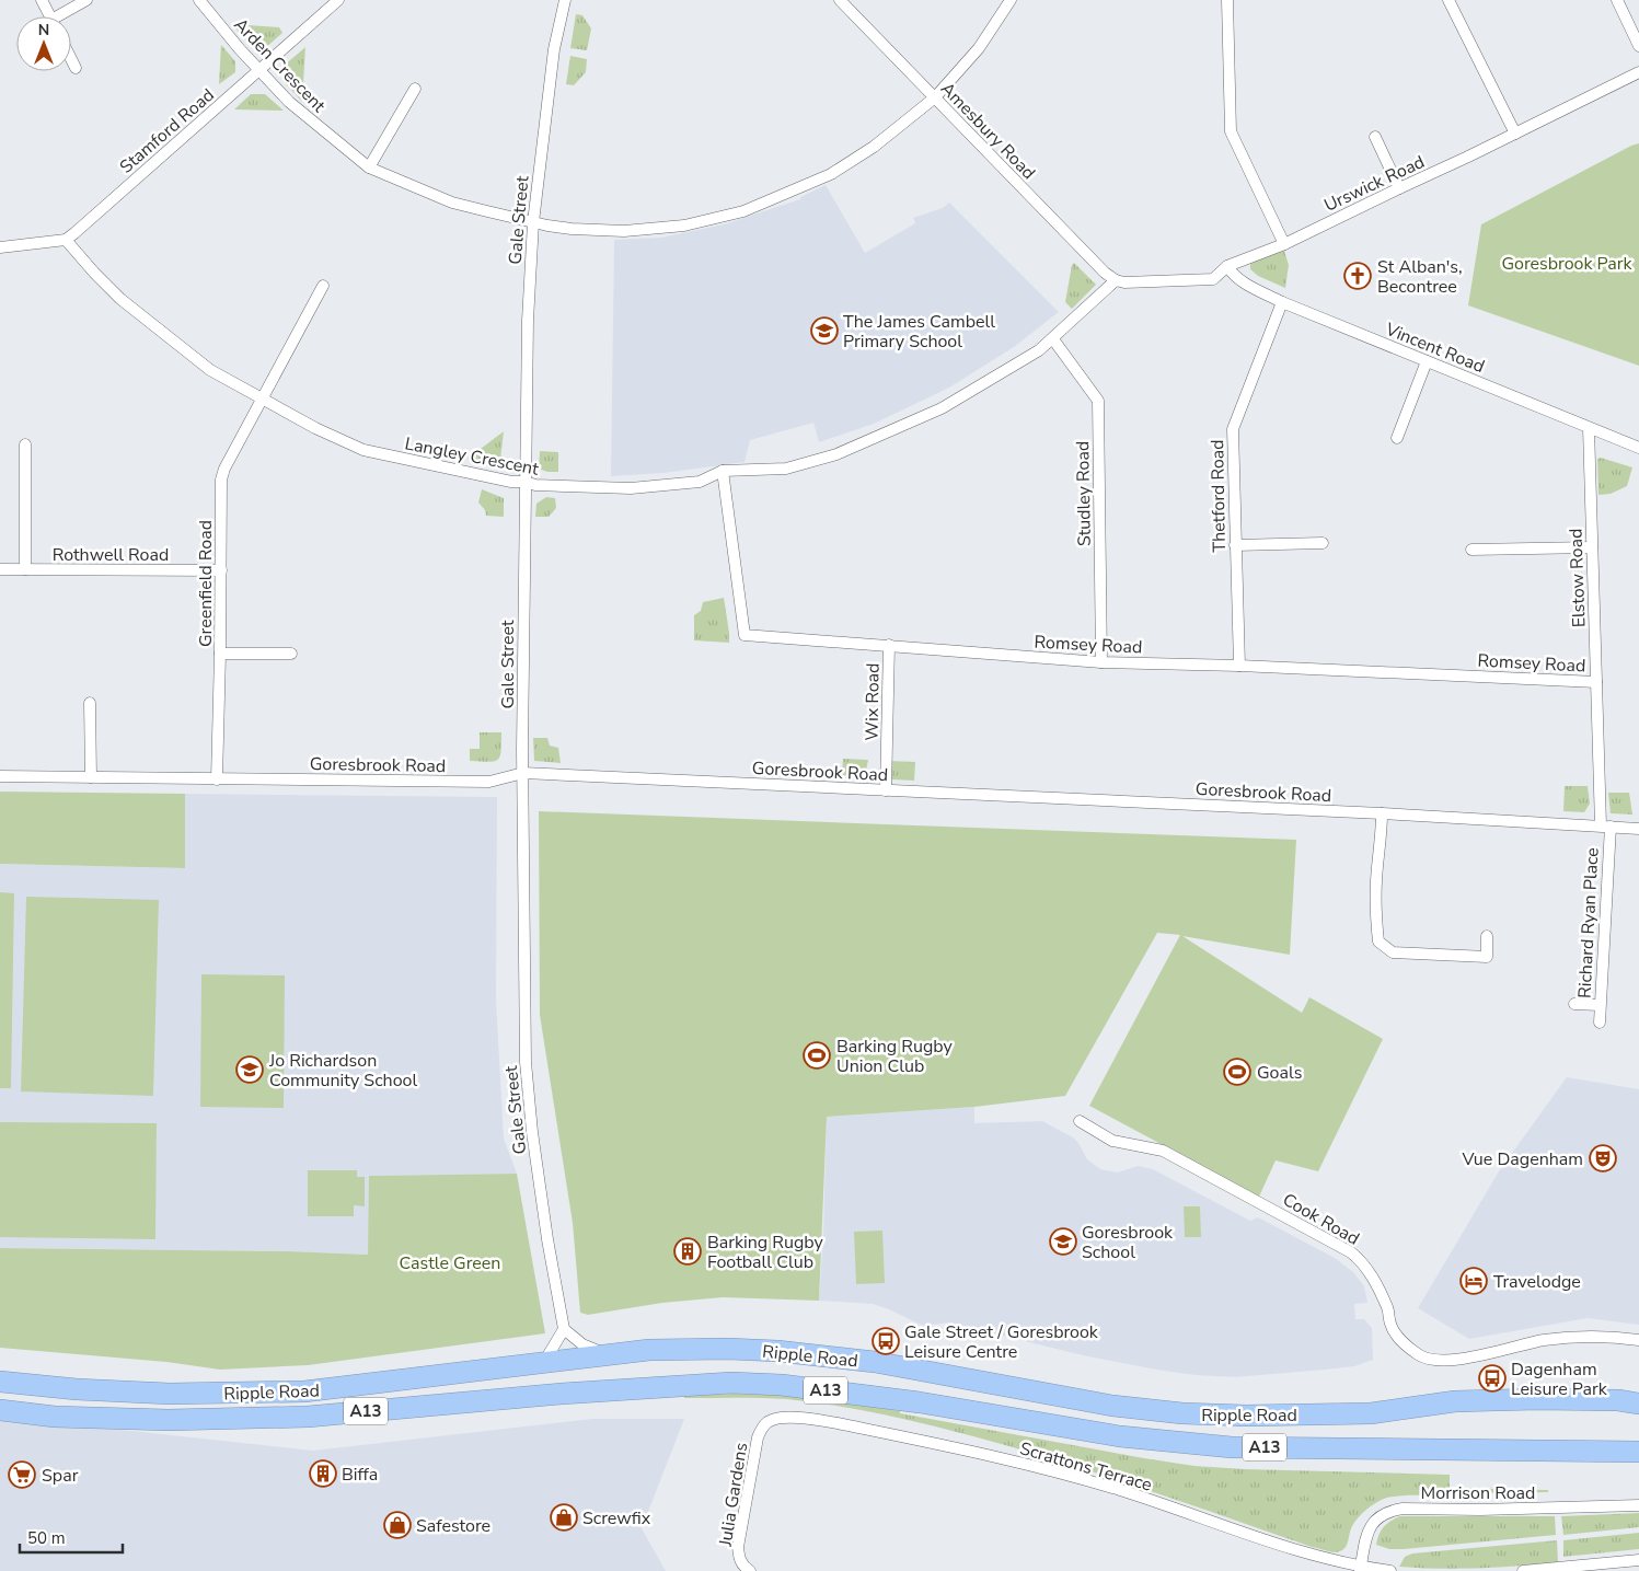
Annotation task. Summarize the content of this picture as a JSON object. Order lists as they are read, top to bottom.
{
  "streets": {
    "highway": ["Ripple Road", "A13"],
    "street": [
      "Arden Crescent",
      "Stamford Road",
      "Amesbury Road",
      "Urswick Road",
      "Gale Street",
      "Vincent Road",
      "Langley Crescent",
      "Studley Road",
      "Thetford Road",
      "Rothwell Road",
      "Elstow Road",
      "Greenfield Road",
      "Romsey Road",
      "Wix Road",
      "Goresbrook Road",
      "Richard Ryan Place",
      "Cook Road",
      "Scrattons Terrace",
      "Morrison Road",
      "Julia Gardens"
    ]
  },
  "crossings": [
    ["Arden Crescent", "Stamford Road"],
    ["Arden Crescent", "Amesbury Road"],
    ["Arden Crescent", "Gale Street"],
    ["Stamford Road", "Langley Crescent"],
    ["Amesbury Road", "Urswick Road"],
    ["Amesbury Road", "Langley Crescent"],
    ["Urswick Road", "Vincent Road"],
    ["Urswick Road", "Langley Crescent"],
    ["Gale Street", "Langley Crescent"],
    ["Gale Street", "Goresbrook Road"],
    ["Vincent Road", "Thetford Road"],
    ["Vincent Road", "Elstow Road"],
    ["Langley Crescent", "Studley Road"],
    ["Langley Crescent", "Greenfield Road"],
    ["Langley Crescent", "Romsey Road"],
    ["Studley Road", "Romsey Road"],
    ["Thetford Road", "Romsey Road"],
    ["Rothwell Road", "Greenfield Road"],
    ["Elstow Road", "Romsey Road"],
    ["Elstow Road", "Goresbrook Road"],
    ["Elstow Road", "Richard Ryan Place"],
    ["Greenfield Road", "Goresbrook Road"],
    ["Romsey Road", "Wix Road"],
    ["Wix Road", "Goresbrook Road"],
    ["Goresbrook Road", "Richard Ryan Place"],
    ["Ripple Road", "A13"],
    ["Scrattons Terrace", "Morrison Road"],
    ["Scrattons Terrace", "Julia Gardens"]
  ],
  "parks": ["Goresbrook Park", "Castle Green"],
  "places": {
    "church": ["St Alban's, Becontree"],
    "school or university": ["The James Cambell Primary School", "Jo Richardson Community School", "Goresbrook School"],
    "sports": ["Barking Rugby Union Club", "Goals"],
    "theatre": ["Vue Dagenham"],
    "building": ["Barking Rugby Football Club", "Biffa"],
    "hotel": ["Travelodge"],
    "bus stop": ["Gale Street / Goresbrook Leisure Centre", "Dagenham Leisure Park"],
    "supermarket": ["Spar"],
    "shop": ["Screwfix", "Safestore"]
  },
  "scale_bar": "50 m",
  "north": "top"
}
